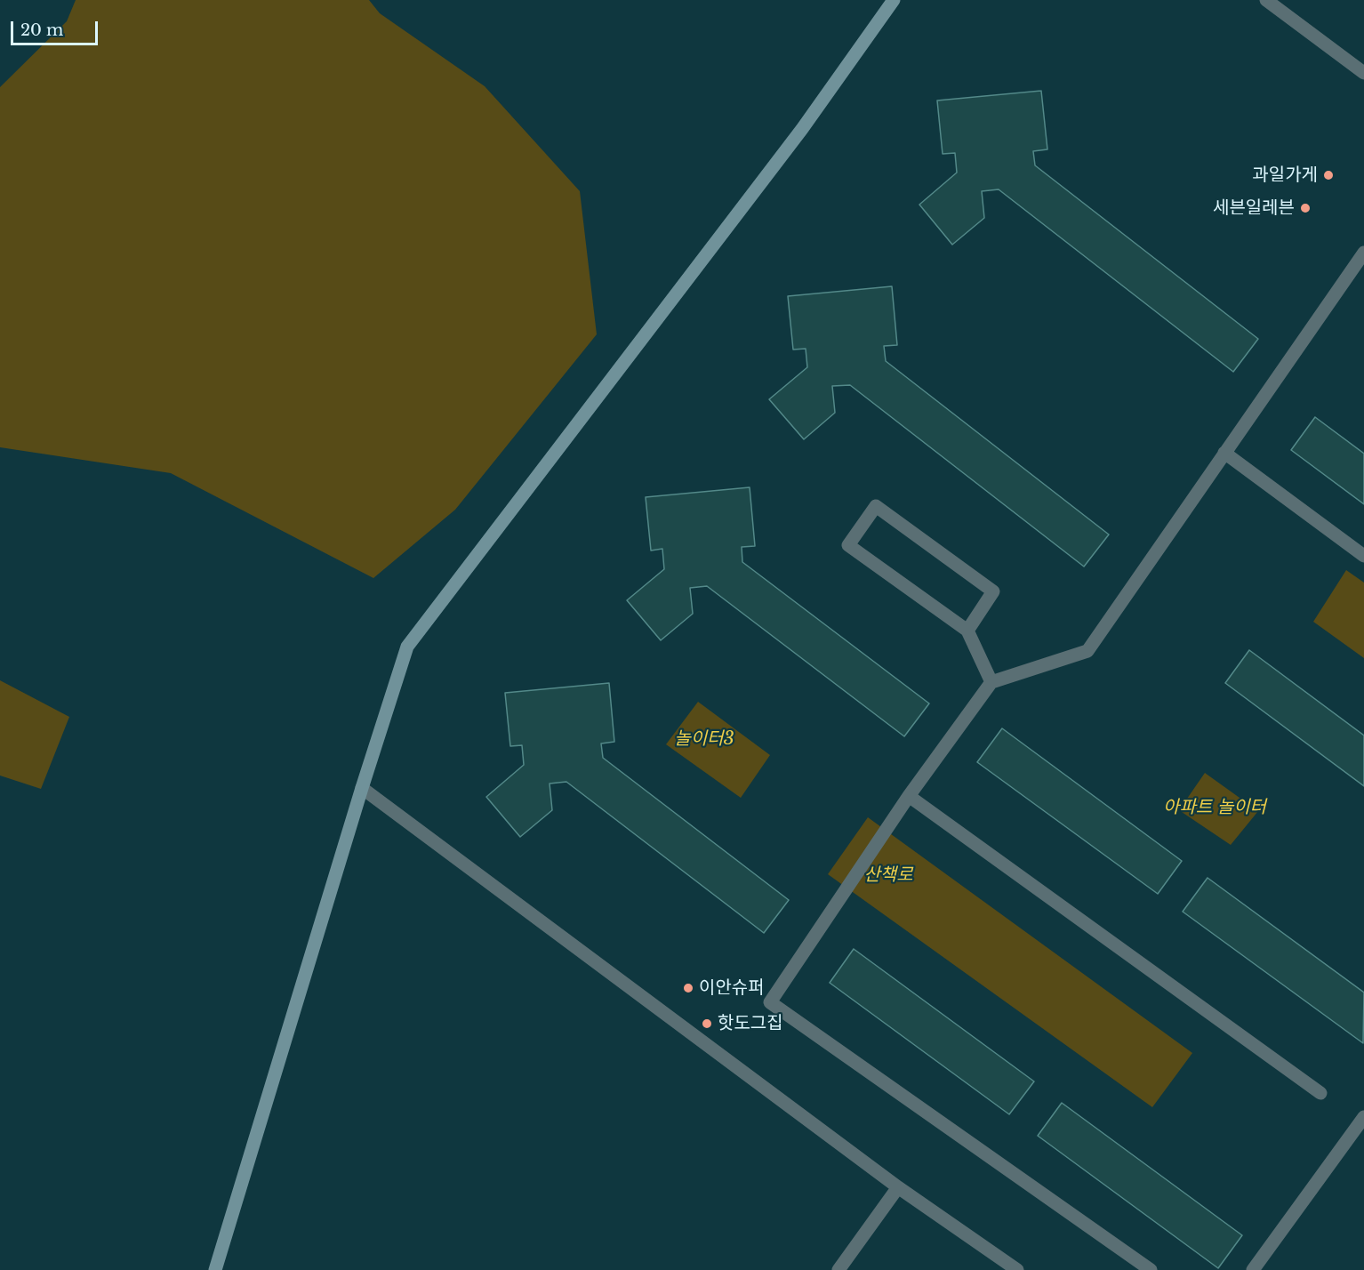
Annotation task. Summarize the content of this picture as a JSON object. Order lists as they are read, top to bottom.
{
  "parks": ["놀이터3", "아파트 놀이터", "산책로"],
  "places": [
    "과일가게",
    "세븐일레븐",
    "이안슈퍼",
    "핫도그집"
  ],
  "scale_bar": "20 m"
}
